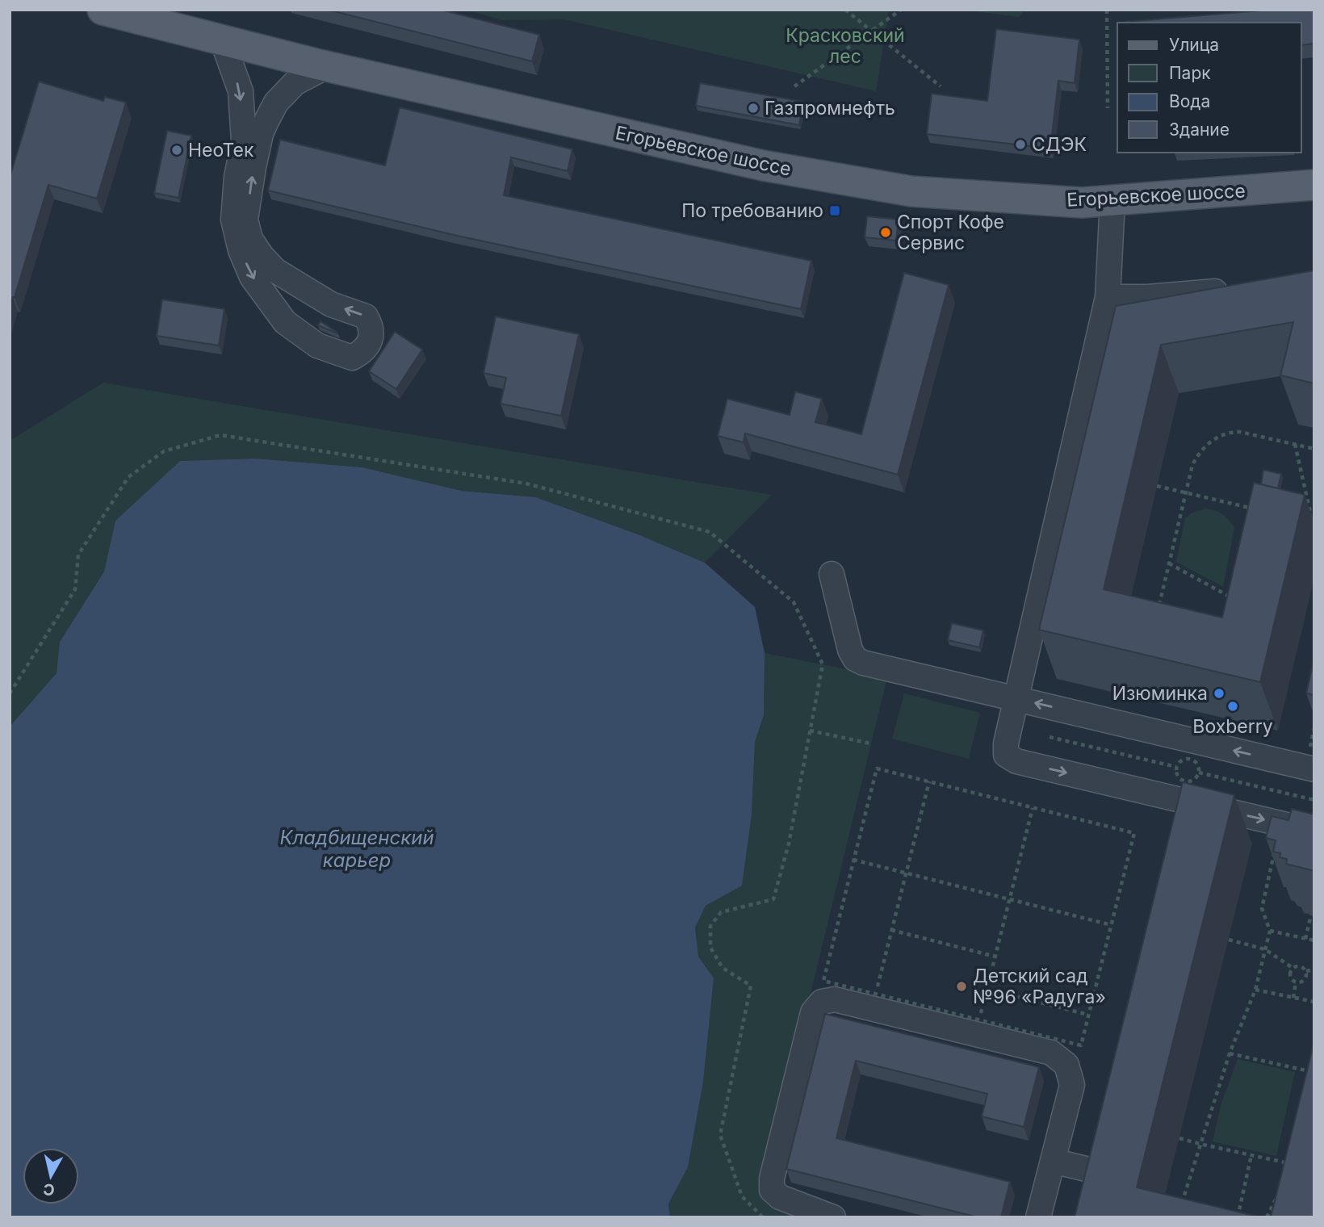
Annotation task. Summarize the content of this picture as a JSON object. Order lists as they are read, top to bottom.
{
  "streets": {
    "main road": ["Егорьевское шоссе"]
  },
  "water": ["Кладбищенский карьер"],
  "parks": ["Красковский лес"],
  "places": {
    "other": [
      "Газпромнефть",
      "СДЭК",
      "НеоТек",
      "Спорт Кофе Сервис",
      "Изюминка",
      "Boxberry",
      "Детский сад №96 «Радуга»"
    ],
    "transit": ["По требованию"]
  },
  "legend": [
    "Улица",
    "Парк",
    "Вода",
    "Здание"
  ],
  "north": "bottom"
}
